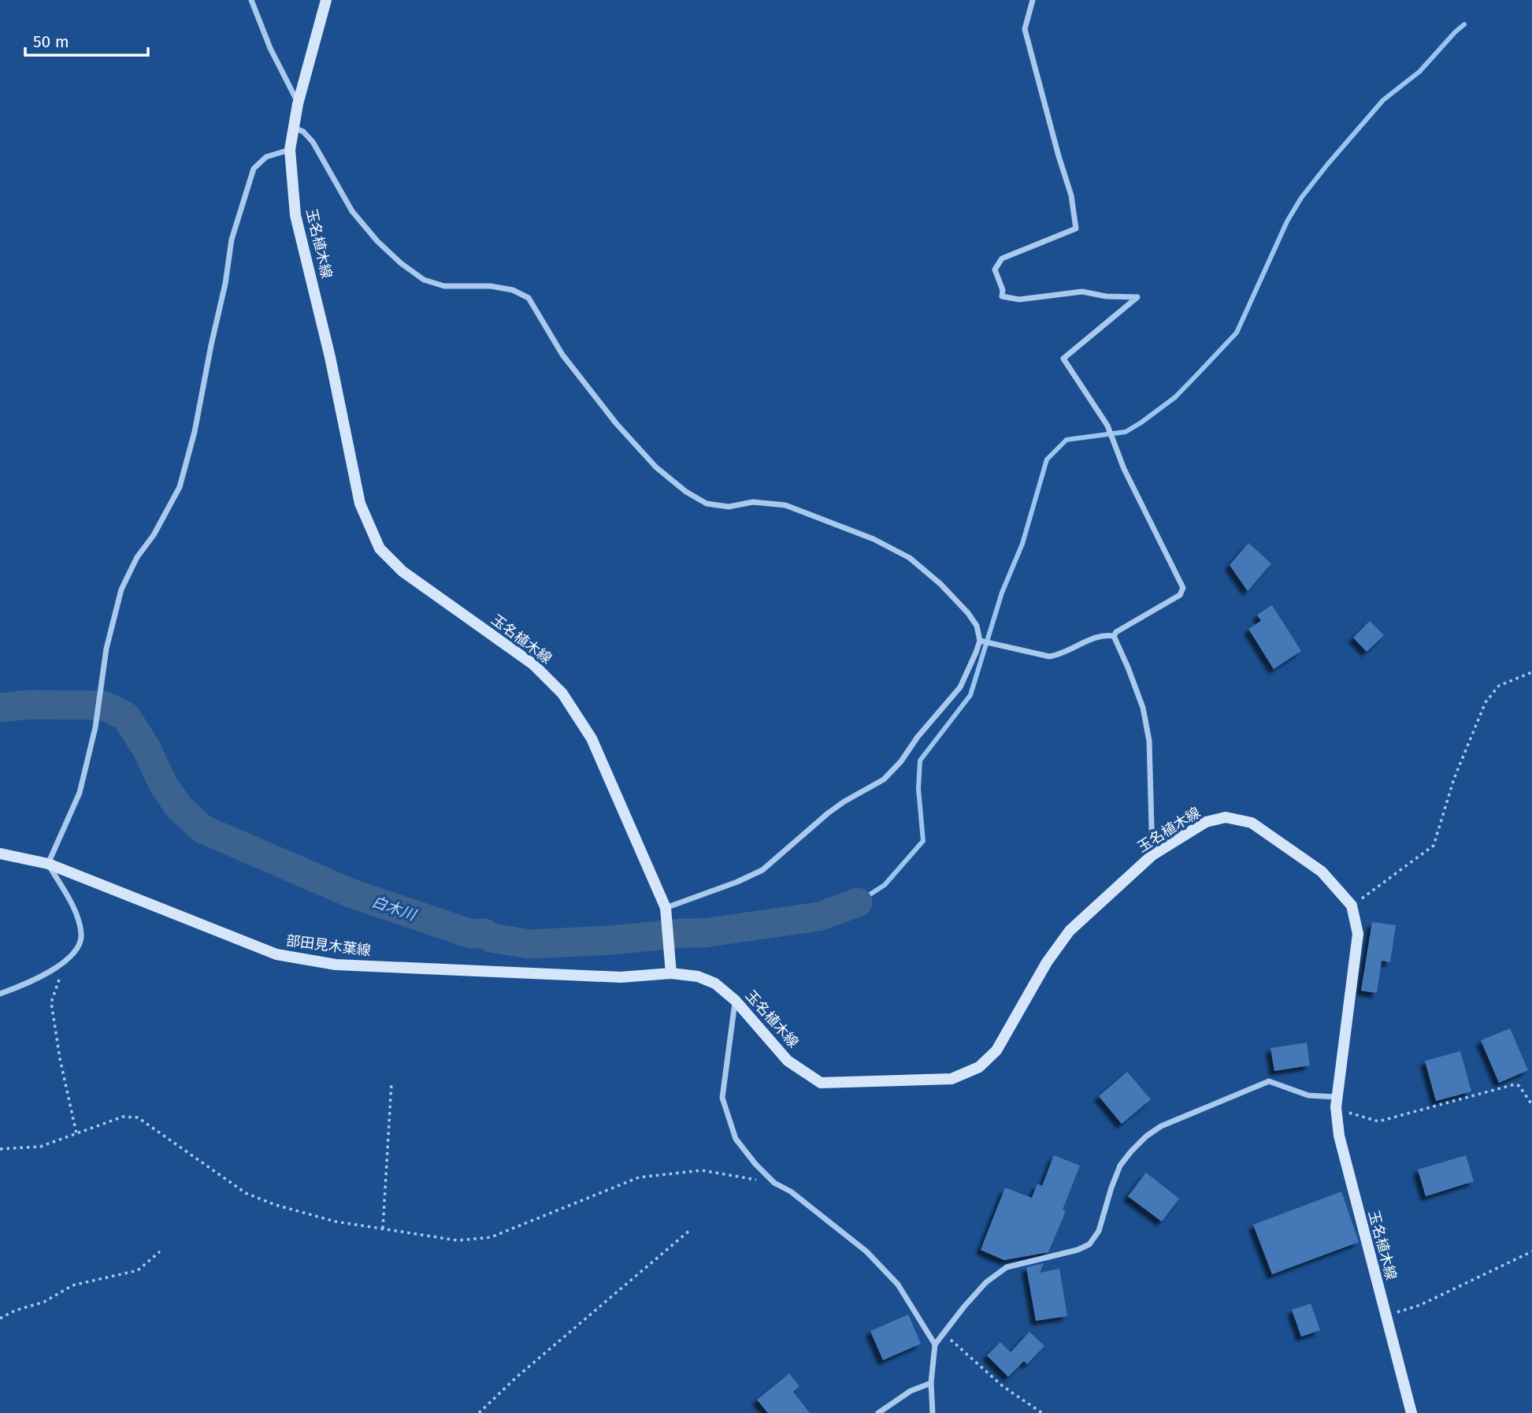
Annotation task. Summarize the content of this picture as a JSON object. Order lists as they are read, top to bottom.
{
  "streets": {
    "main road": ["玉名植木線", "部田見木葉線"]
  },
  "crossings": [
    ["玉名植木線", "部田見木葉線"]
  ],
  "water": ["白木川"],
  "scale_bar": "50 m"
}
